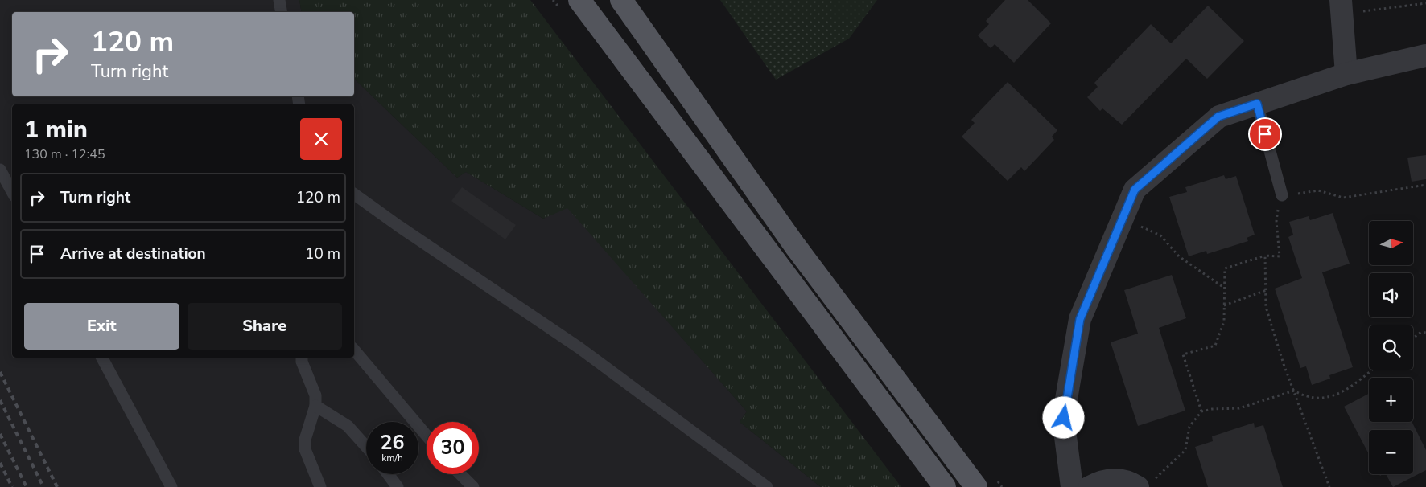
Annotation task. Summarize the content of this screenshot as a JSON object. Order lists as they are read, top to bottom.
{
  "north": "right",
  "page": {
    "turn": ["120 m", "Turn right"],
    "heading": ["1 min", "130 m · 12:45"],
    "list": [
      {
        "name": "Turn right",
        "value": "120 m"
      },
      {
        "name": "Arrive at destination",
        "value": "10 m"
      }
    ],
    "map_buttons": ["+", "−"],
    "buttons": ["Exit", "Share"],
    "speed": "26 km/h",
    "limit": "30"
  }
}
